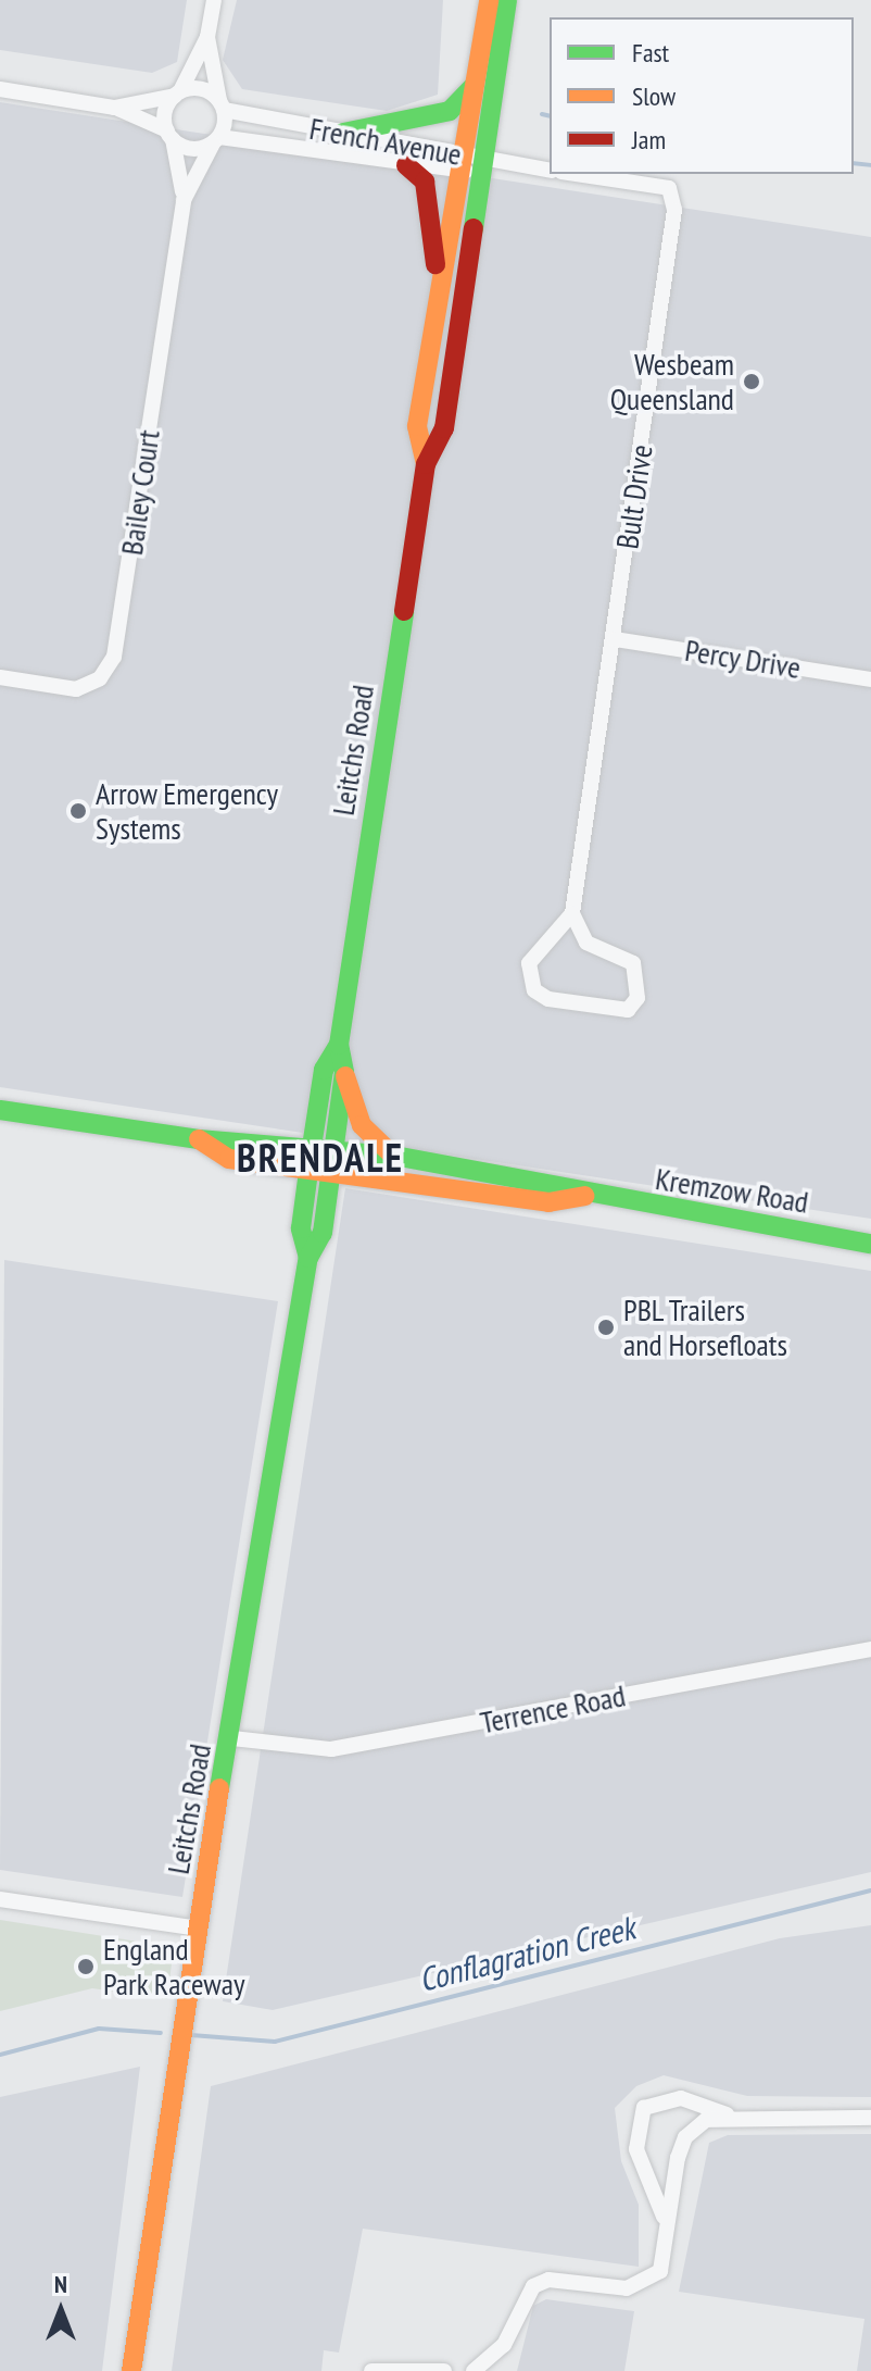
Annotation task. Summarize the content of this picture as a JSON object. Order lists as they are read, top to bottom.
{
  "streets": {
    "street": [
      "French Avenue",
      "Bailey Court",
      "Bult Drive",
      "Percy Drive",
      "Leitchs Road",
      "Kremzow Road",
      "Terrence Road"
    ]
  },
  "crossings": [
    ["French Avenue", "Bailey Court"],
    ["French Avenue", "Leitchs Road"],
    ["Bult Drive", "Percy Drive"],
    ["Leitchs Road", "Kremzow Road"],
    ["Leitchs Road", "Terrence Road"]
  ],
  "districts": ["BRENDALE"],
  "water": ["Conflagration Creek"],
  "places": [
    "Wesbeam Queensland",
    "Arrow Emergency Systems",
    "PBL Trailers and Horsefloats",
    "England Park Raceway"
  ],
  "legend": ["Fast", "Slow", "Jam"],
  "north": "top"
}
